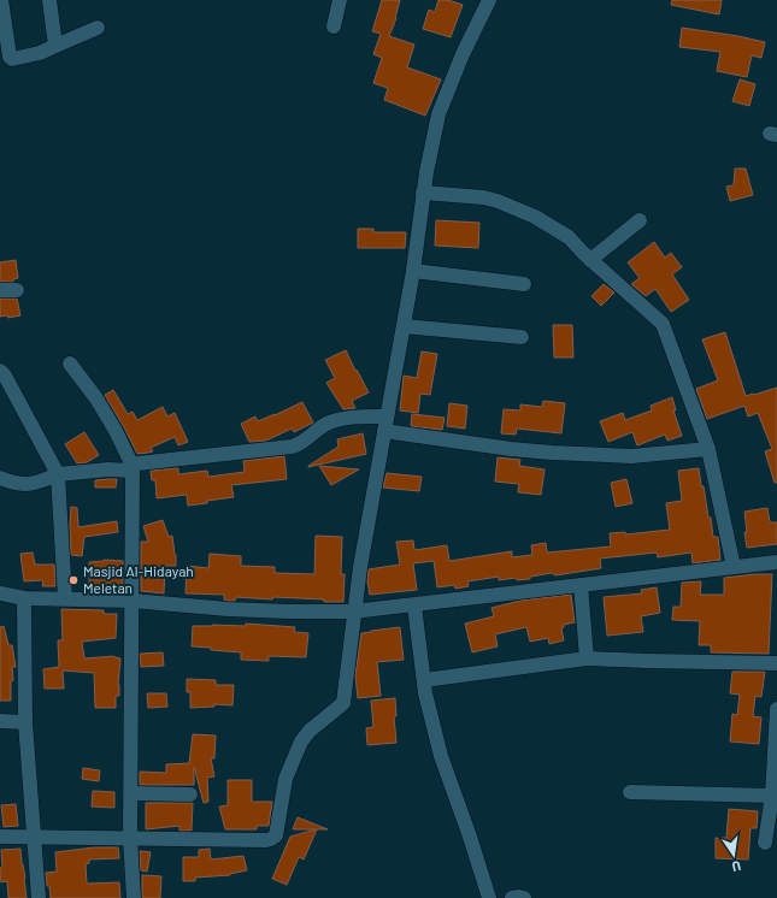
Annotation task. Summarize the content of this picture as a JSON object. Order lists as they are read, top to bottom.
{
  "places": ["Masjid Al-Hidayah Meletan"],
  "north": "bottom"
}
